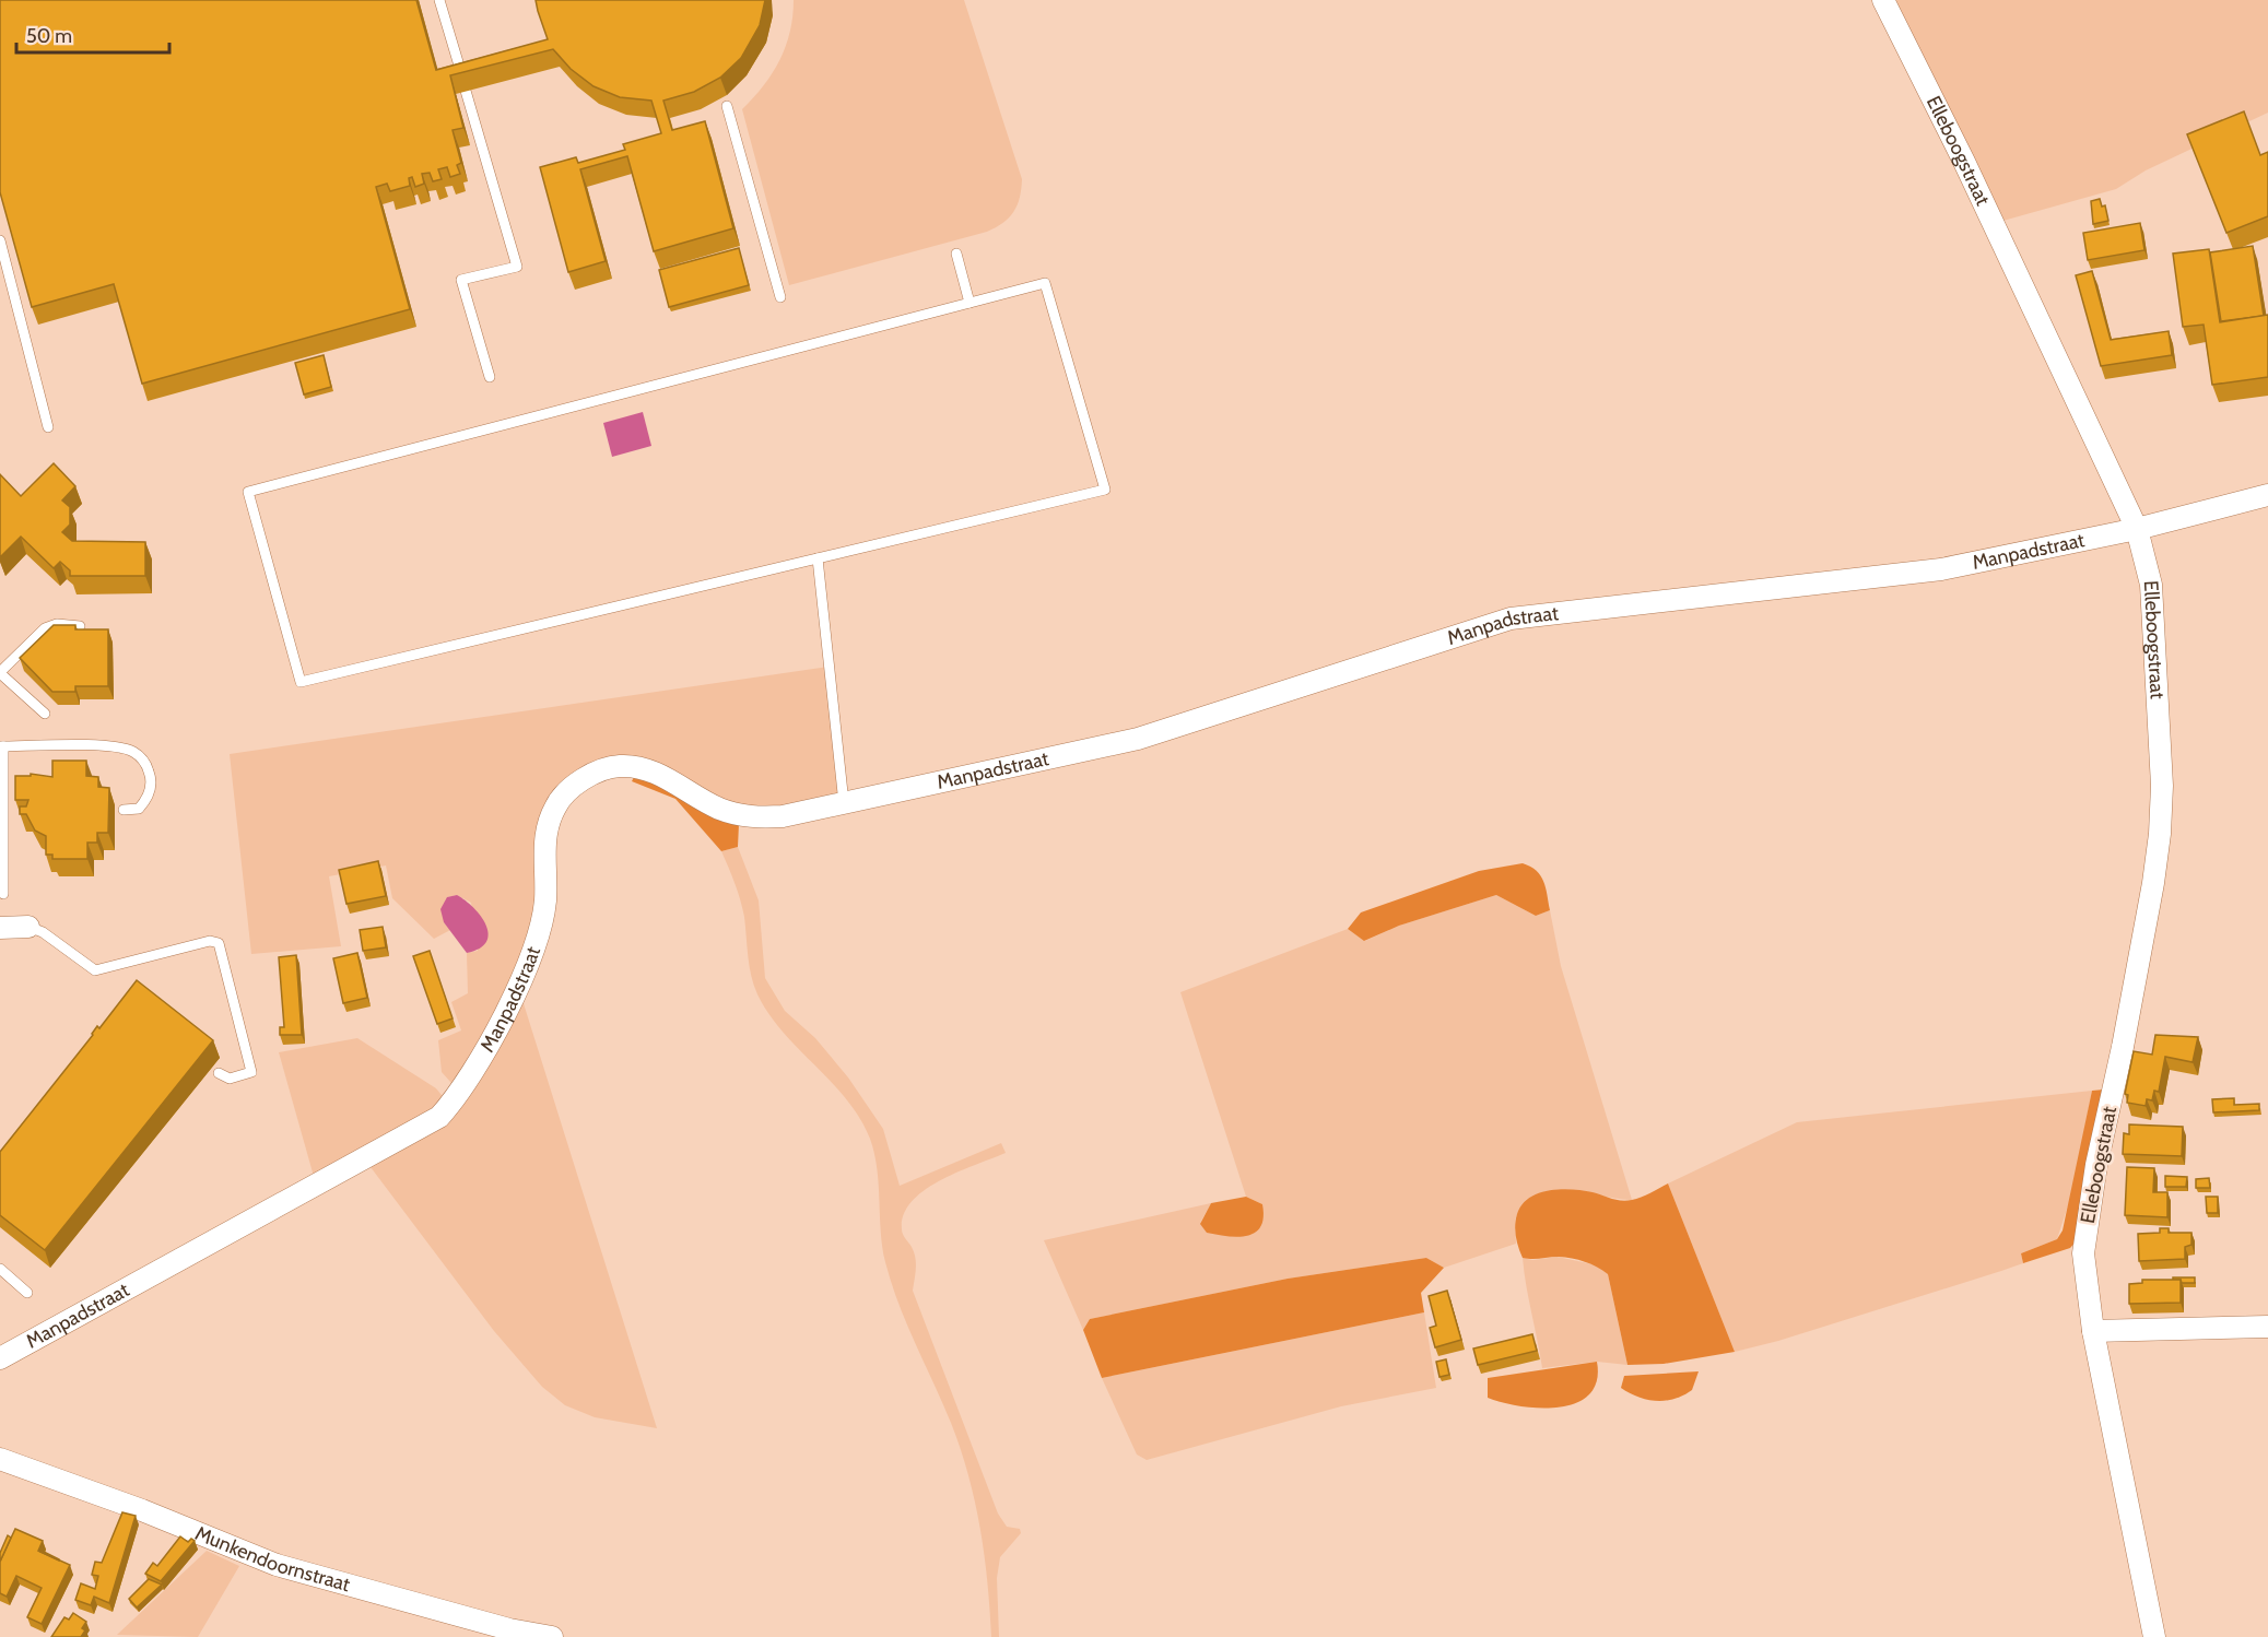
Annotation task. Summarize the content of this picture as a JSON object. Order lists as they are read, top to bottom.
{
  "streets": {
    "street": ["Elleboogstraat", "Manpadstraat", "Munkendoornstraat"]
  },
  "crossings": [
    ["Elleboogstraat", "Manpadstraat"]
  ],
  "scale_bar": "50 m"
}
